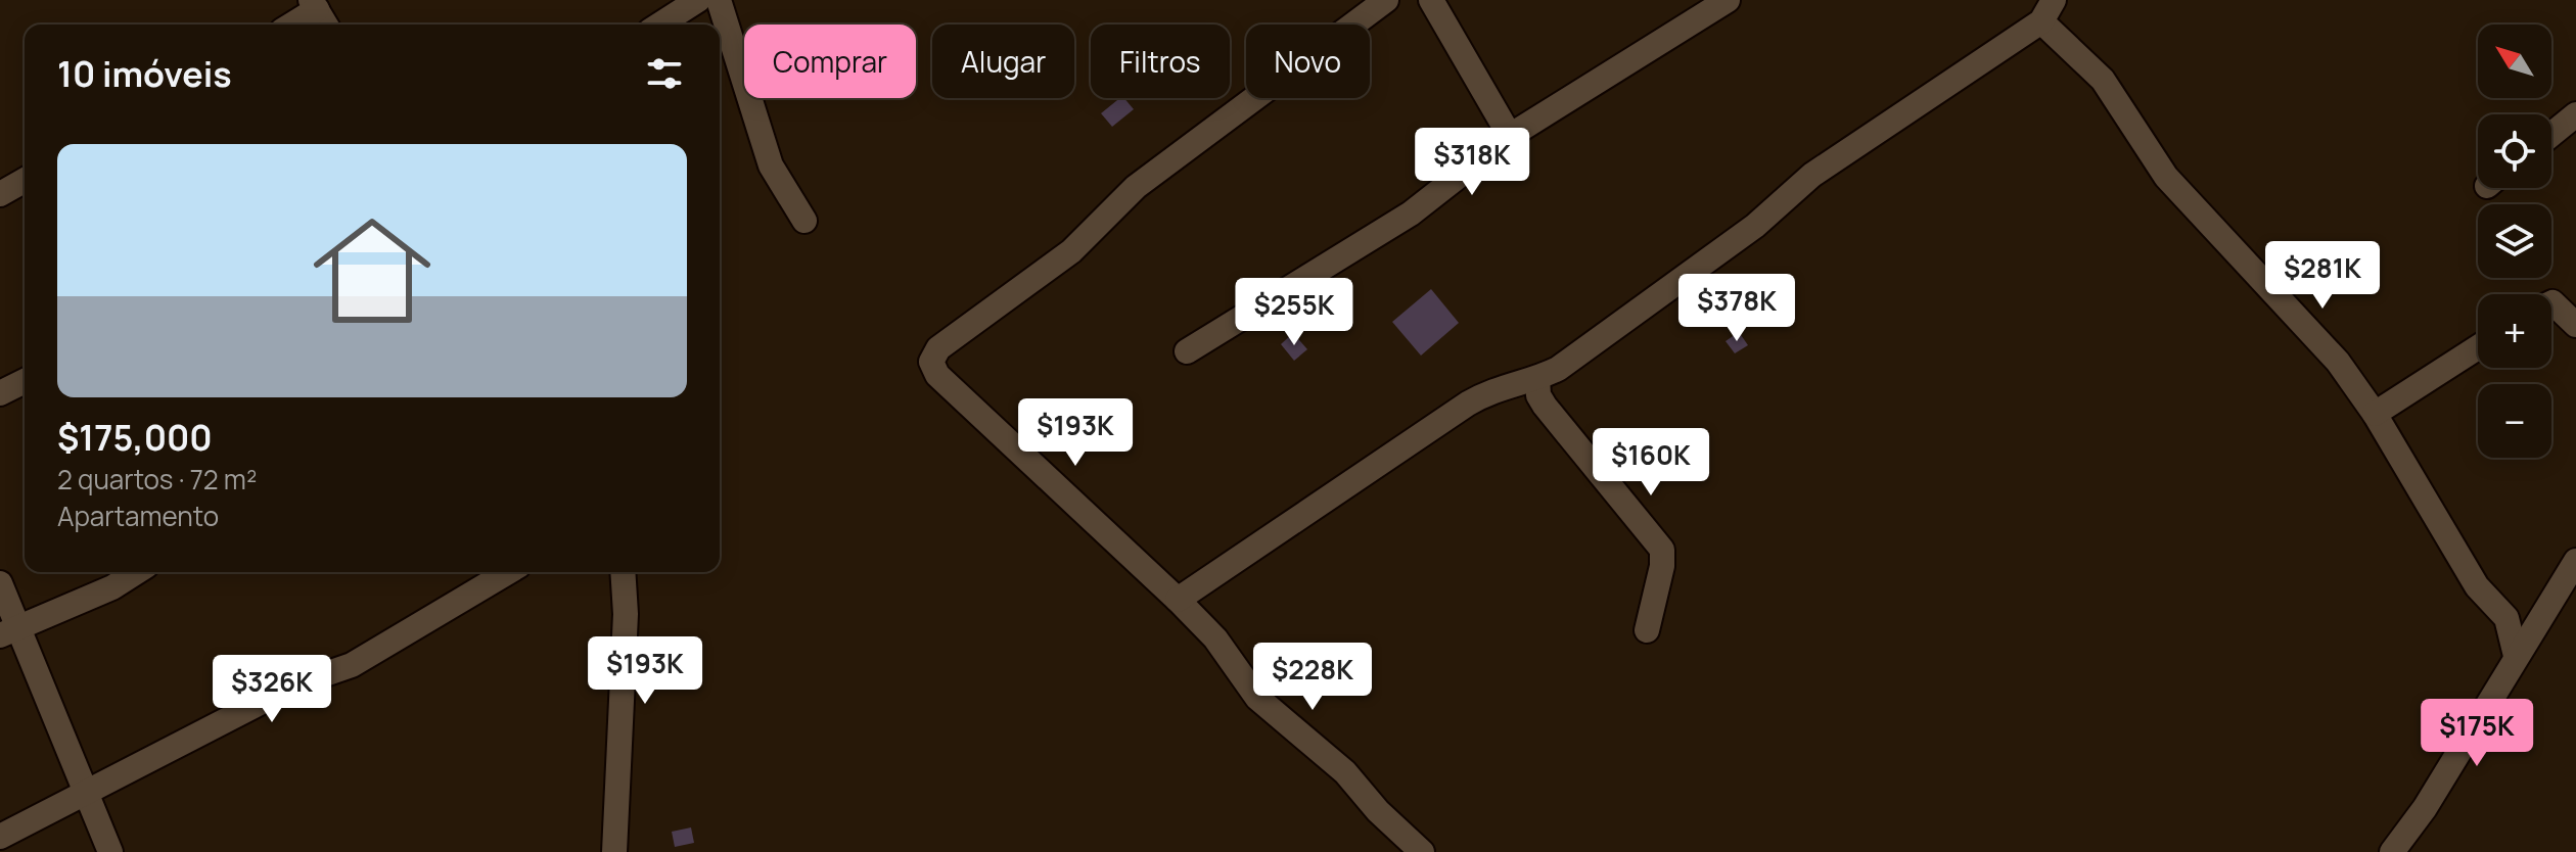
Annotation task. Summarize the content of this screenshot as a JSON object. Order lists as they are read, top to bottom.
{
  "north": "top left",
  "page": {
    "map_buttons": ["+", "−"],
    "chip": [
      "Comprar",
      "Alugar",
      "Filtros",
      "Novo"
    ],
    "heading": "10 imóveis",
    "list": [
      {
        "name": "$175,000",
        "note": "2 quartos · 72 m² · Apartamento"
      }
    ],
    "price": [
      "$318K",
      "$281K",
      "$378K",
      "$255K",
      "$193K",
      "$160K",
      "$193K",
      "$228K",
      "$326K",
      "$175K"
    ]
  }
}
